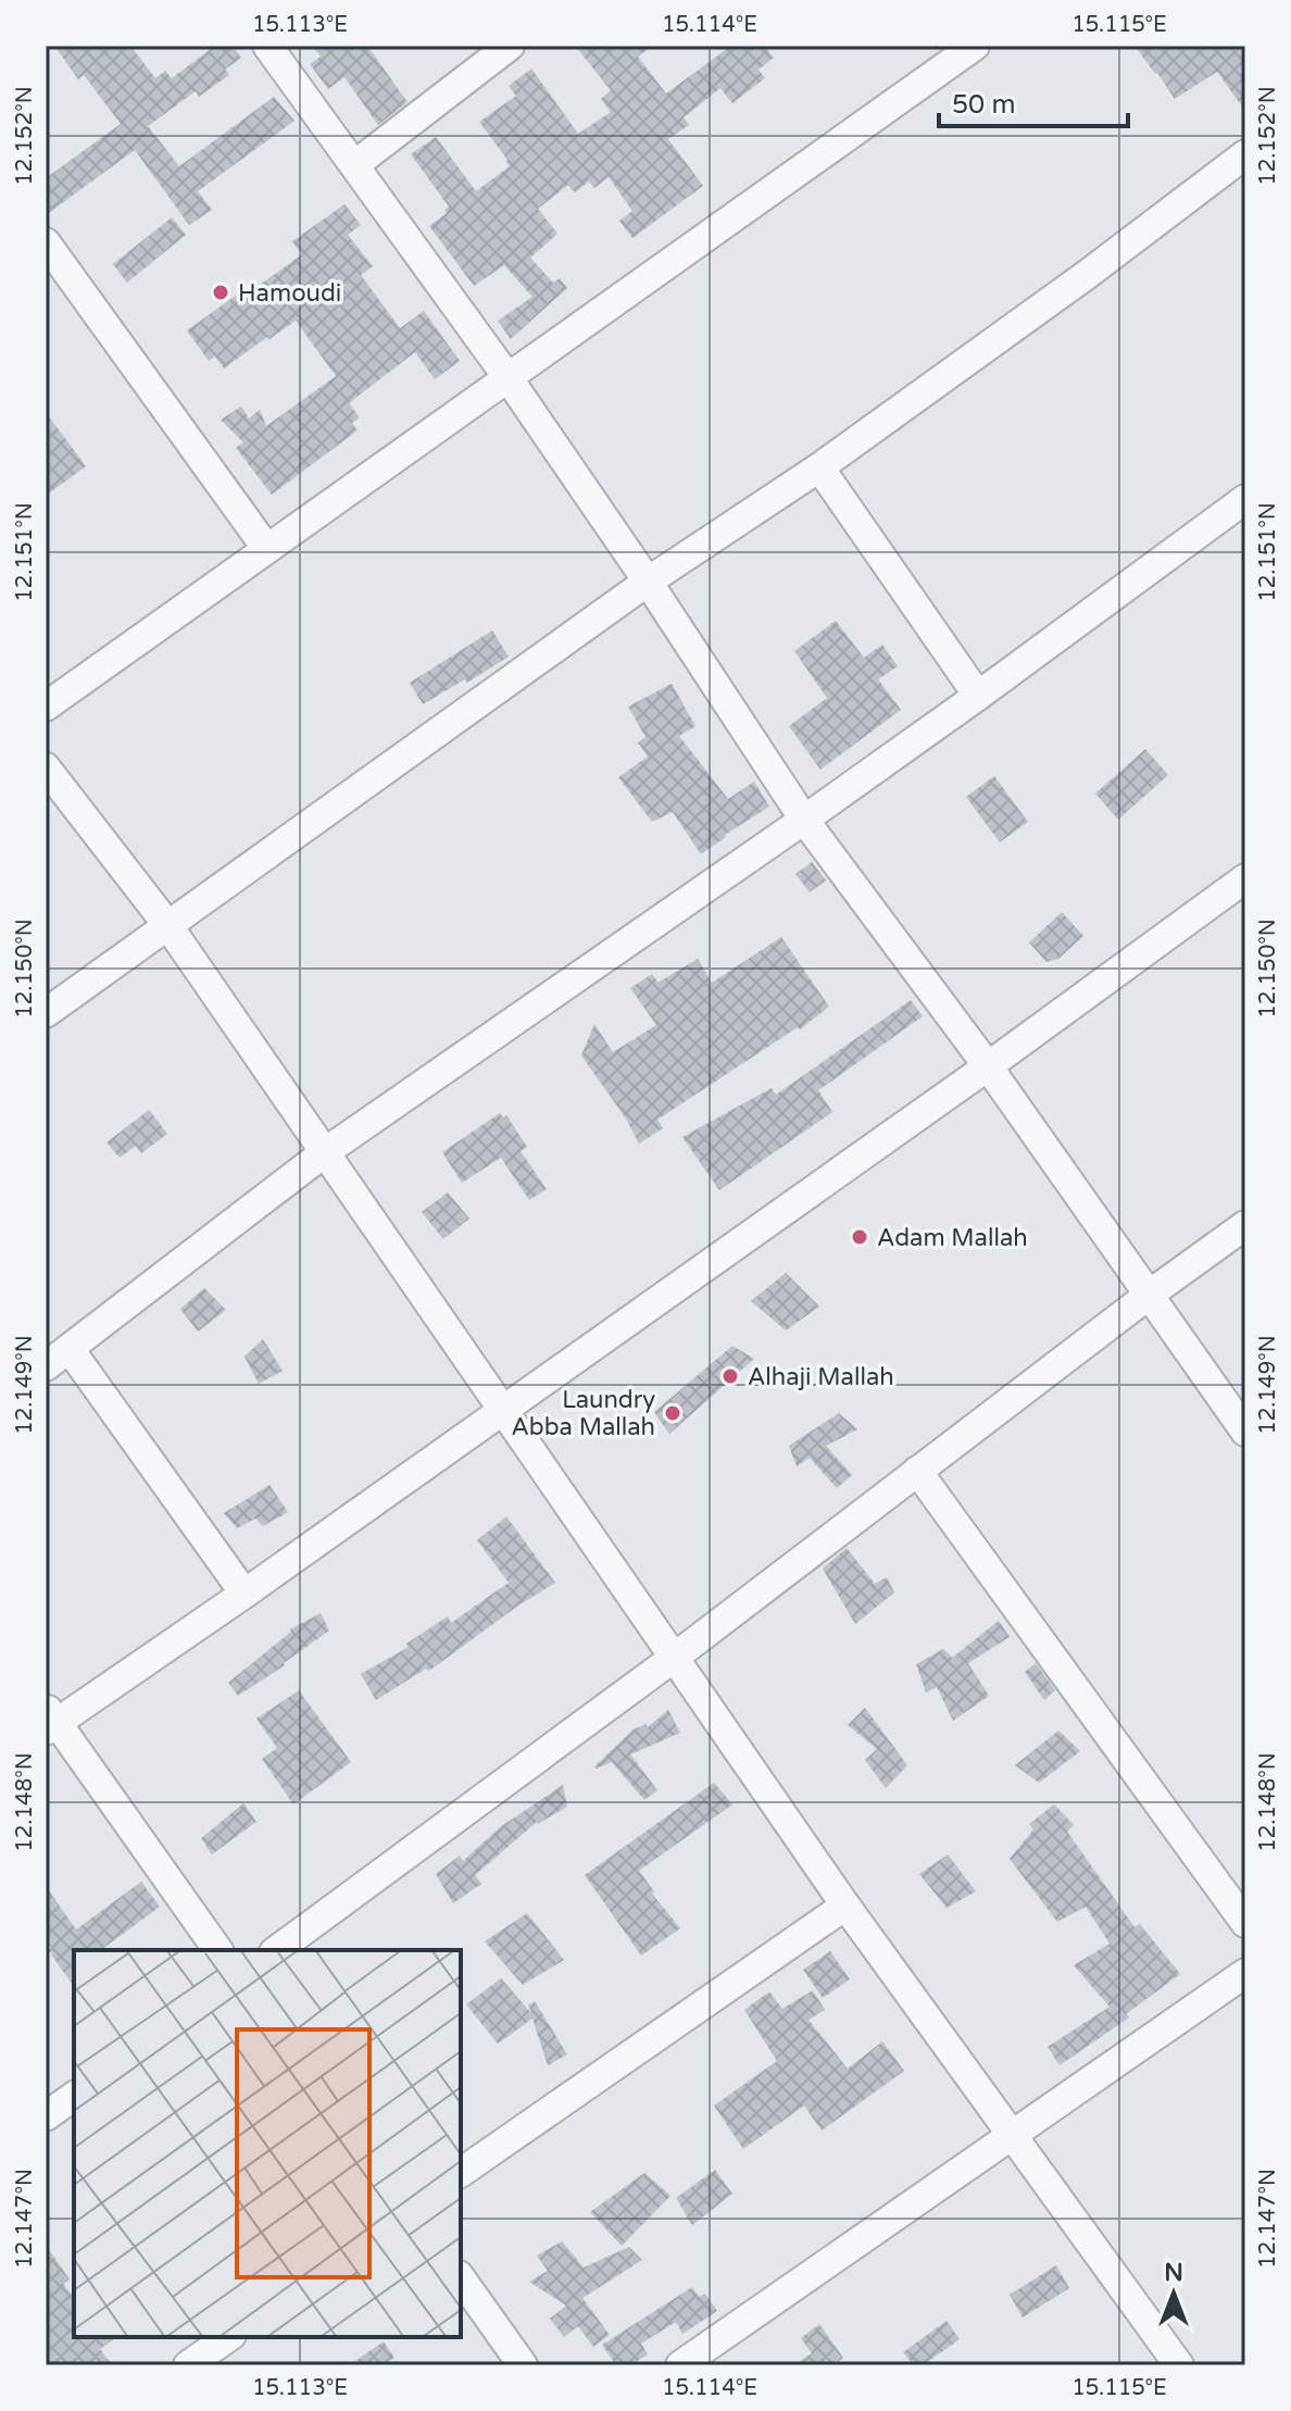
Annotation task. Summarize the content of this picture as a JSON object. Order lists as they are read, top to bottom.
{
  "places": [
    "Hamoudi",
    "Adam Mallah",
    "Alhaji Mallah",
    "Laundry Abba Mallah"
  ],
  "scale_bar": "50 m",
  "north": "top",
  "coordinates": [
    "15.113°E",
    "15.114°E",
    "15.115°E",
    "12.152°N",
    "12.151°N",
    "12.150°N",
    "12.149°N",
    "12.148°N",
    "12.147°N"
  ]
}
